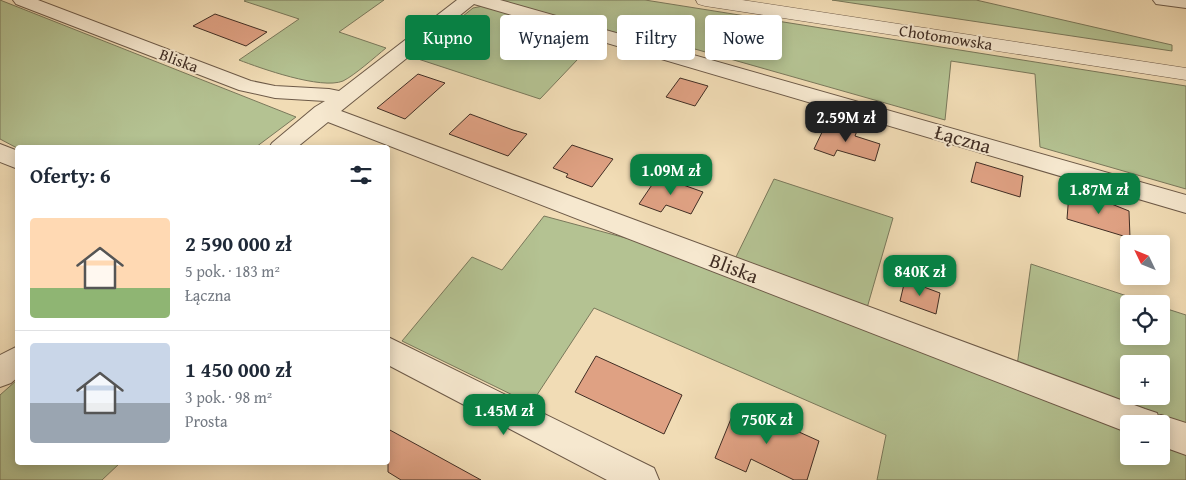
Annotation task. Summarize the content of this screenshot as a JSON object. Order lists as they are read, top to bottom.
{
  "streets": {
    "street": ["Chotomowska", "Bliska", "Łączna"]
  },
  "north": "top left",
  "page": {
    "chip": [
      "Kupno",
      "Wynajem",
      "Filtry",
      "Nowe"
    ],
    "price": [
      "2.59M zł",
      "1.09M zł",
      "1.87M zł",
      "840K zł",
      "1.45M zł",
      "750K zł"
    ],
    "heading": "Oferty: 6",
    "list": [
      {
        "name": "2 590 000 zł",
        "note": "5 pok. · 183 m² · Łączna"
      },
      {
        "name": "1 450 000 zł",
        "note": "3 pok. · 98 m² · Prosta"
      }
    ],
    "map_buttons": ["+", "−"]
  }
}
